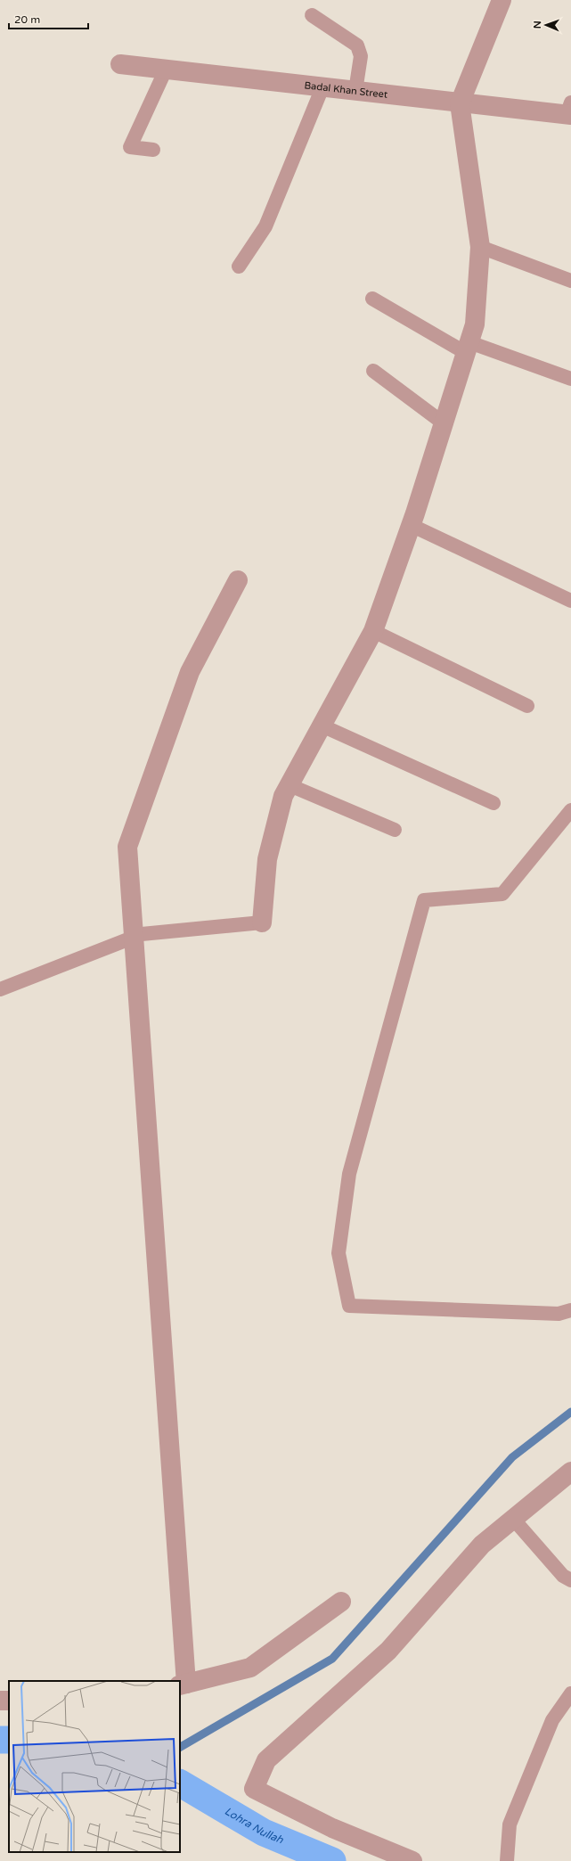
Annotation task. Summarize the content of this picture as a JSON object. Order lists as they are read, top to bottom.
{
  "streets": {
    "street": ["Badal Khan Street"]
  },
  "water": ["Lohra Nullah"],
  "scale_bar": "20 m",
  "north": "left"
}
